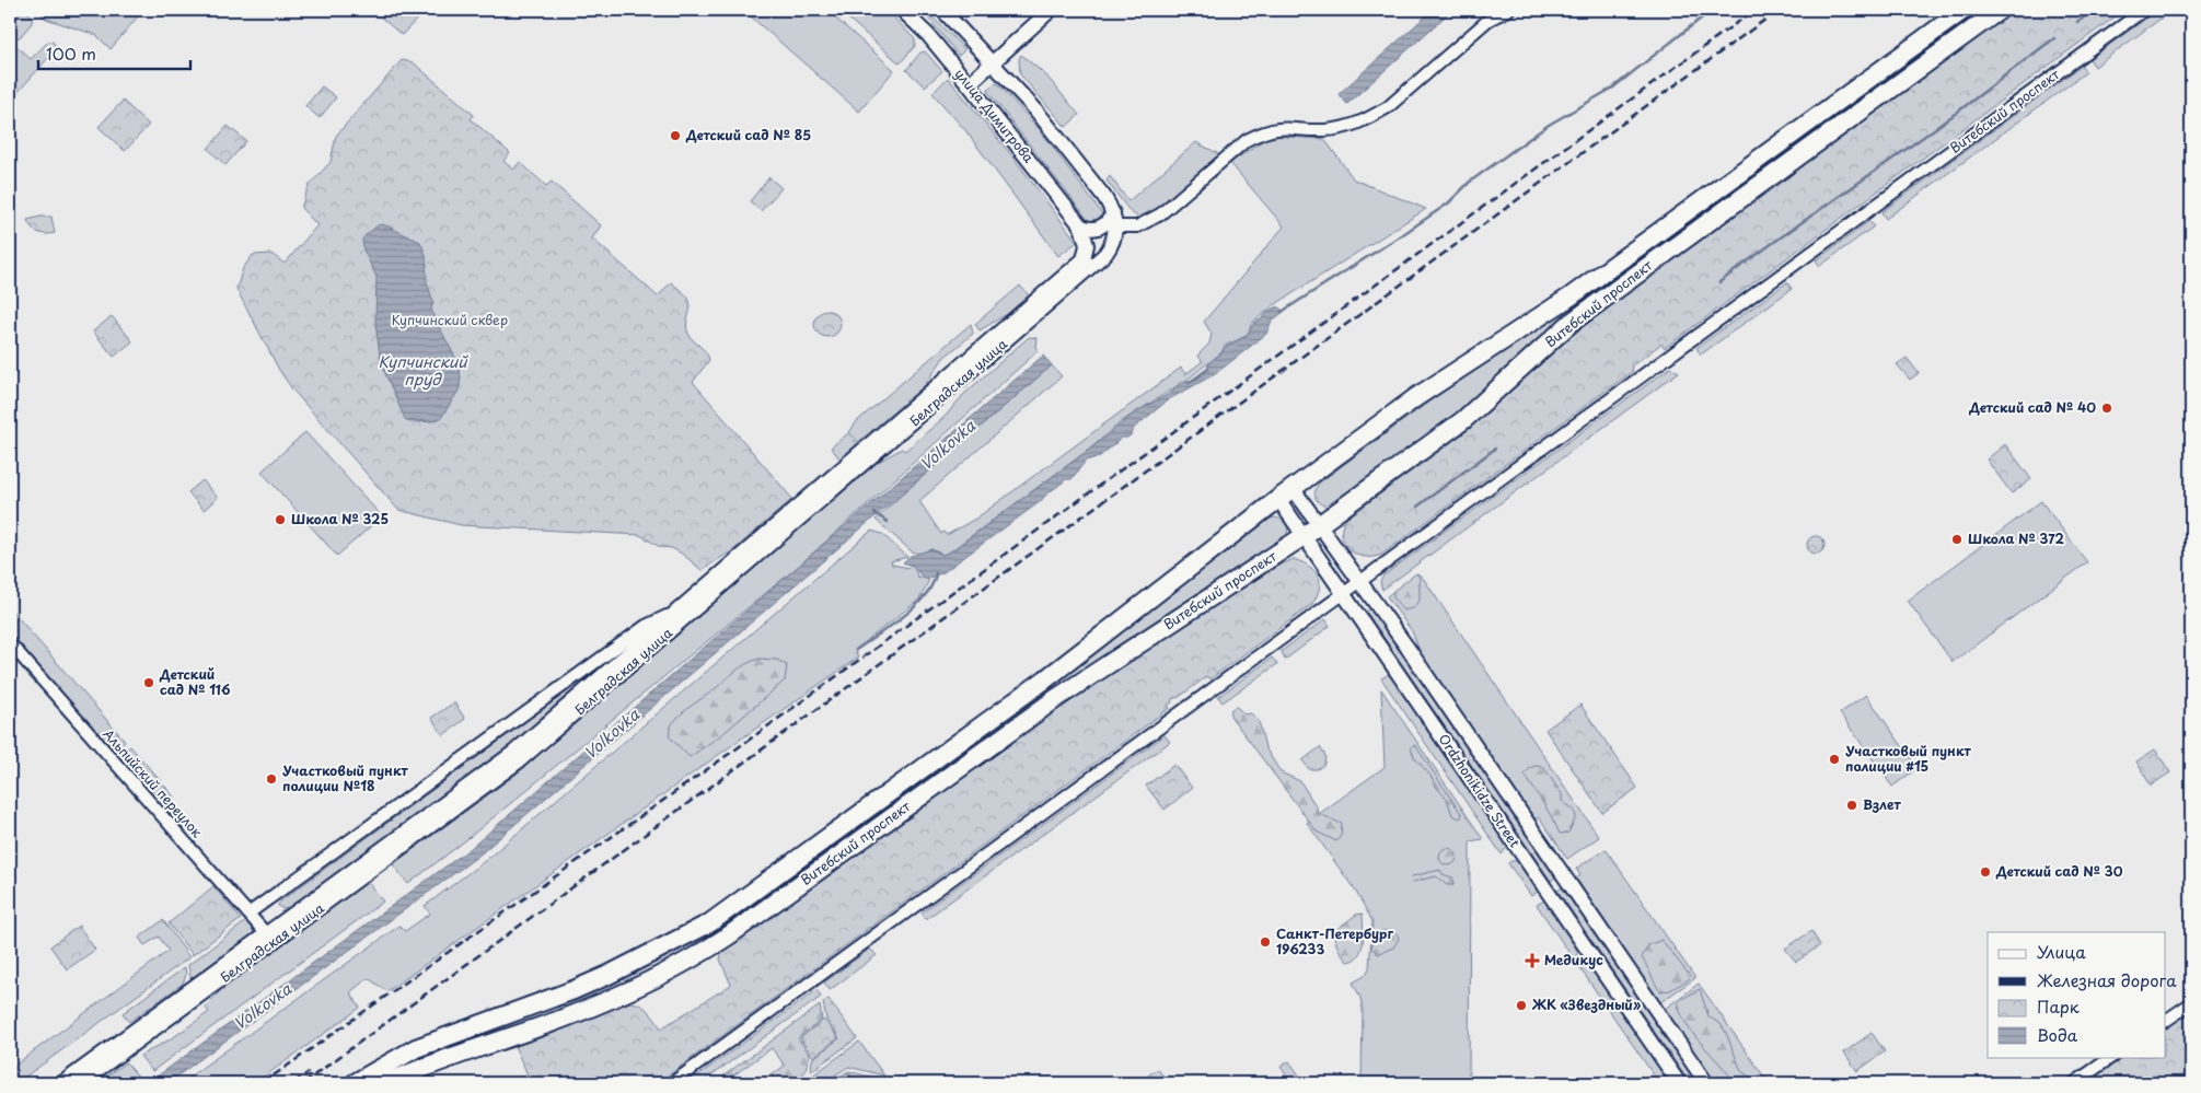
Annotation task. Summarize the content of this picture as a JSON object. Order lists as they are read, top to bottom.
{
  "streets": {
    "main road": ["Витебский проспект"],
    "street": [
      "улица Димитрова",
      "Белградская улица",
      "Альпийский переулок",
      "Ordzhonikidze Street"
    ]
  },
  "crossings": [
    ["Витебский проспект", "Ordzhonikidze Street"],
    ["улица Димитрова", "Белградская улица"],
    ["Белградская улица", "Альпийский переулок"]
  ],
  "water": ["Купчинский пруд", "Volkovka"],
  "parks": ["Купчинский сквер"],
  "places": {
    "other": [
      "Детский сад № 85",
      "Детский сад № 40",
      "Школа № 325",
      "Школа № 372",
      "Детский сад № 116",
      "Участковый пункт полиции #15",
      "Участковый пункт полиции №18",
      "Взлет",
      "Детский сад № 30",
      "Санкт-Петербург 196233",
      "ЖК «Звездный»"
    ],
    "health": ["Медикус"]
  },
  "legend": [
    "Улица",
    "Железная дорога",
    "Парк",
    "Вода"
  ],
  "scale_bar": "100 m"
}
